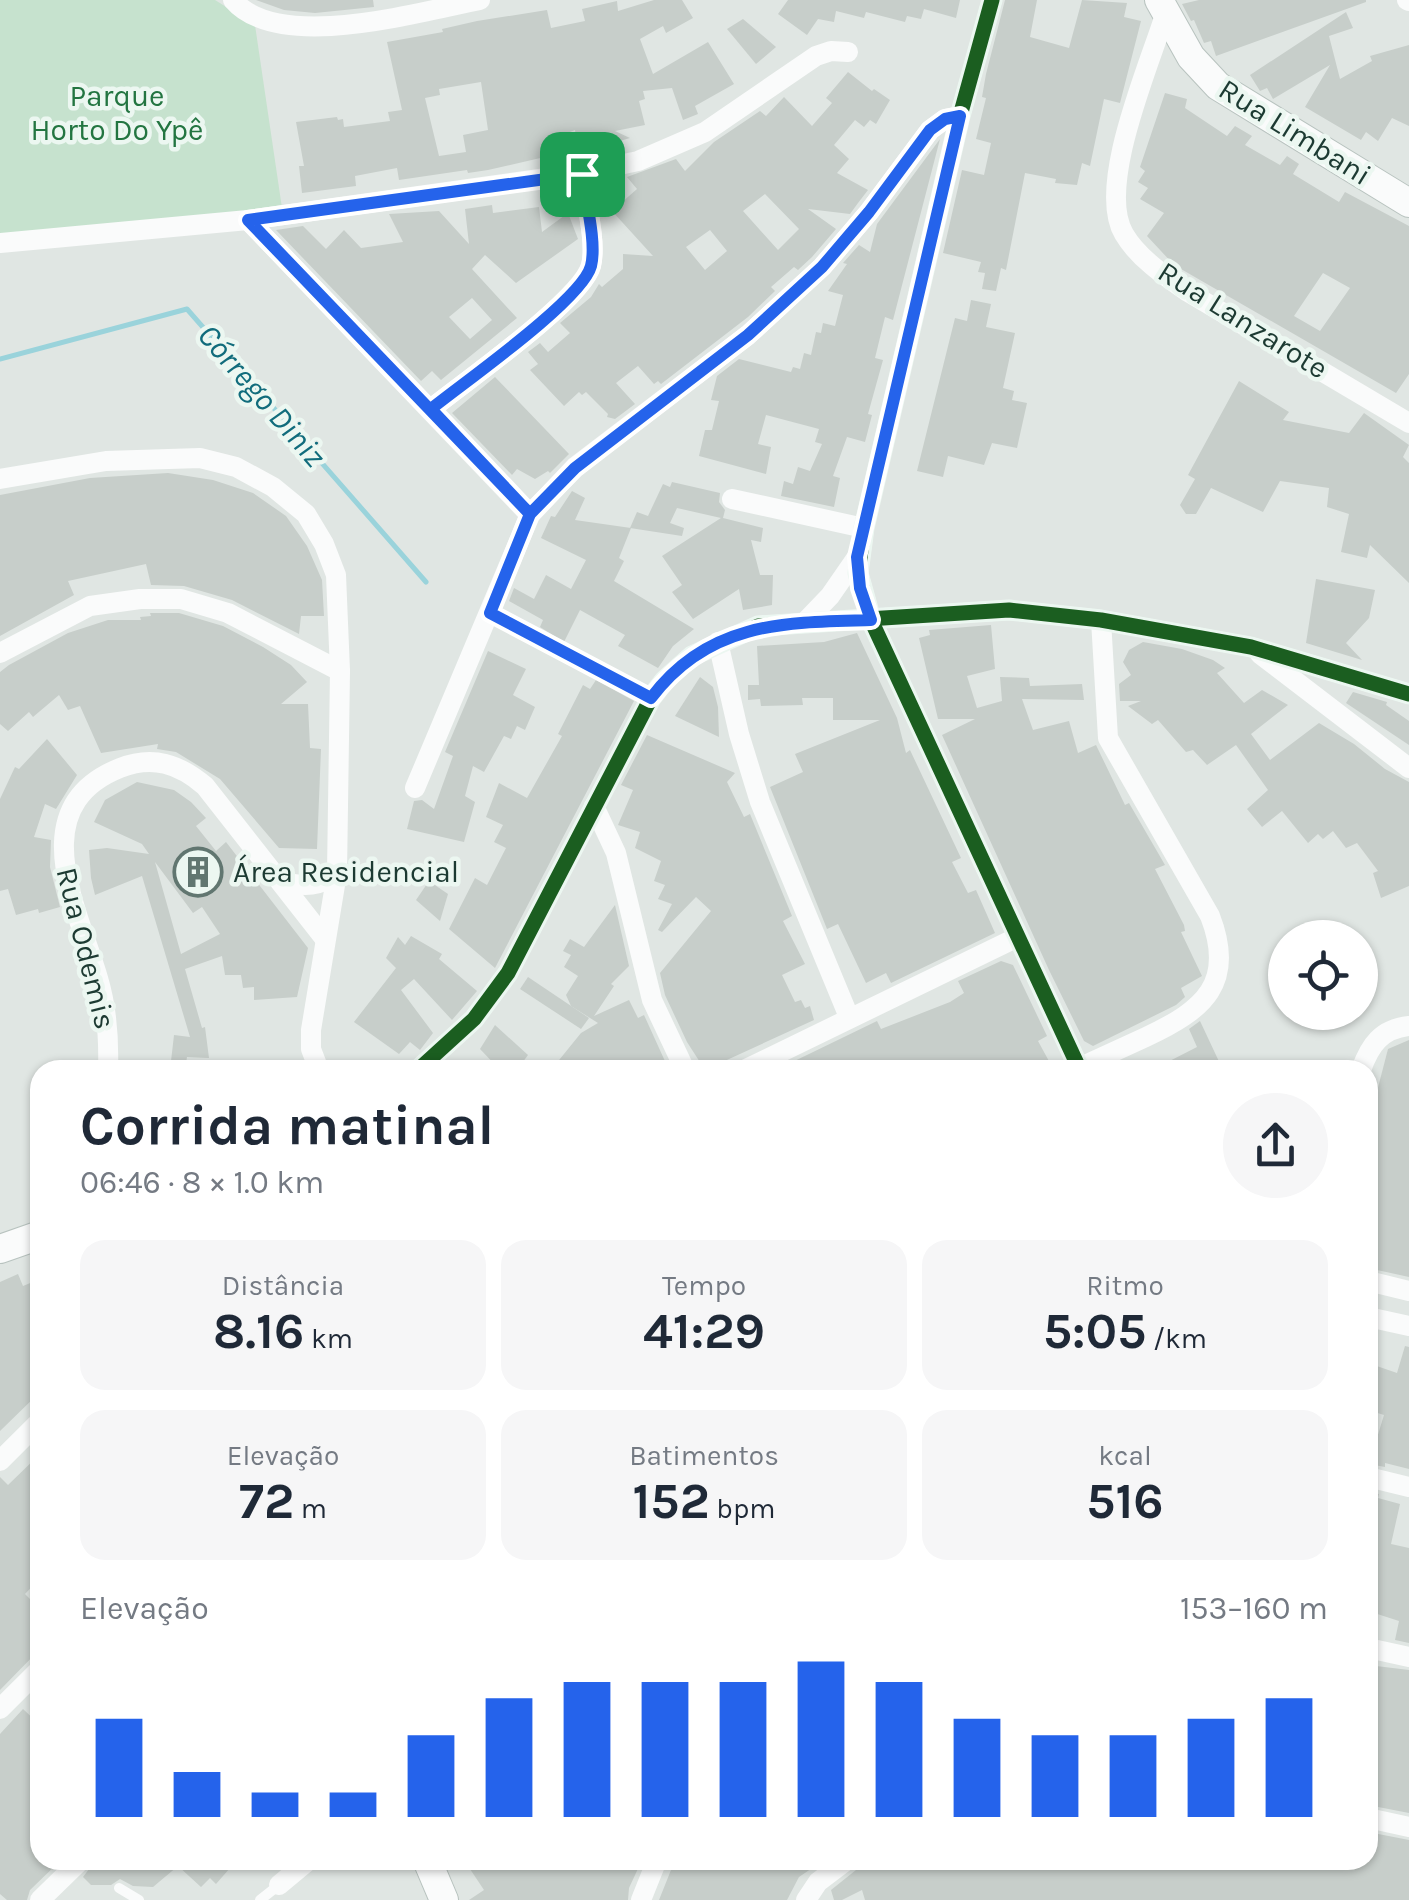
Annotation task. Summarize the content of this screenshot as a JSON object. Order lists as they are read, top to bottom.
{
  "streets": {
    "main road": ["Rua Limbani"],
    "street": ["Rua Lanzarote", "Rua Odemis"]
  },
  "crossings": [
    ["Rua Limbani", "Rua Lanzarote"]
  ],
  "water": ["Córrego Diniz"],
  "parks": ["Parque Horto Do Ypê"],
  "places": {
    "building": ["Área Residencial"]
  },
  "page": {
    "heading": ["Corrida matinal", "06:46 · 8 × 1.0 km"],
    "stats": [
      ["Distância", "8.16 km"],
      ["Tempo", "41:29"],
      ["Ritmo", "5:05 /km"],
      ["Elevação", "72 m"],
      ["Batimentos", "152 bpm"],
      ["kcal", "516"]
    ],
    "chart": ["Elevação", "153–160 m"]
  }
}
